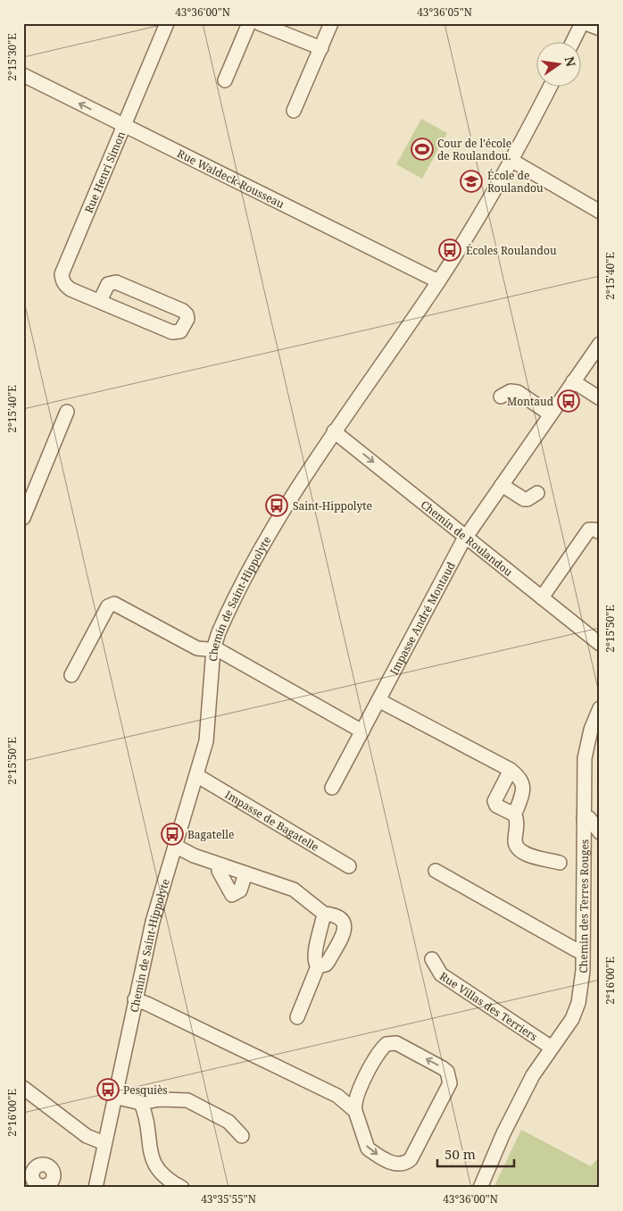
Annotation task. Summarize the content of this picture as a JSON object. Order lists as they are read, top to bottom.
{
  "streets": {
    "street": [
      "Rue Henri Simon",
      "Rue Waldeck-Rousseau",
      "Chemin de Roulandou",
      "Chemin de Saint-Hippolyte",
      "Impasse André Montaud",
      "Impasse de Bagatelle",
      "Chemin des Terres Rouges",
      "Rue Villas des Terriers"
    ]
  },
  "crossings": [
    ["Rue Henri Simon", "Rue Waldeck-Rousseau"],
    ["Rue Waldeck-Rousseau", "Chemin de Saint-Hippolyte"],
    ["Chemin de Roulandou", "Chemin de Saint-Hippolyte"],
    ["Chemin de Roulandou", "Impasse André Montaud"],
    ["Chemin de Saint-Hippolyte", "Impasse de Bagatelle"],
    ["Chemin des Terres Rouges", "Rue Villas des Terriers"]
  ],
  "one_way": ["Chemin de Roulandou"],
  "places": {
    "sports": ["Cour de l'école de Roulandou."],
    "school or university": ["École de Roulandou"],
    "bus stop": [
      "Écoles Roulandou",
      "Montaud",
      "Saint-Hippolyte",
      "Bagatelle",
      "Pesquiès"
    ]
  },
  "scale_bar": "50 m",
  "north": "right",
  "coordinates": [
    "43°36'00\"N",
    "43°36'05\"N",
    "2°15'30\"E",
    "2°15'40\"E",
    "2°15'50\"E",
    "2°16'00\"E",
    "43°35'55\"N"
  ]
}
